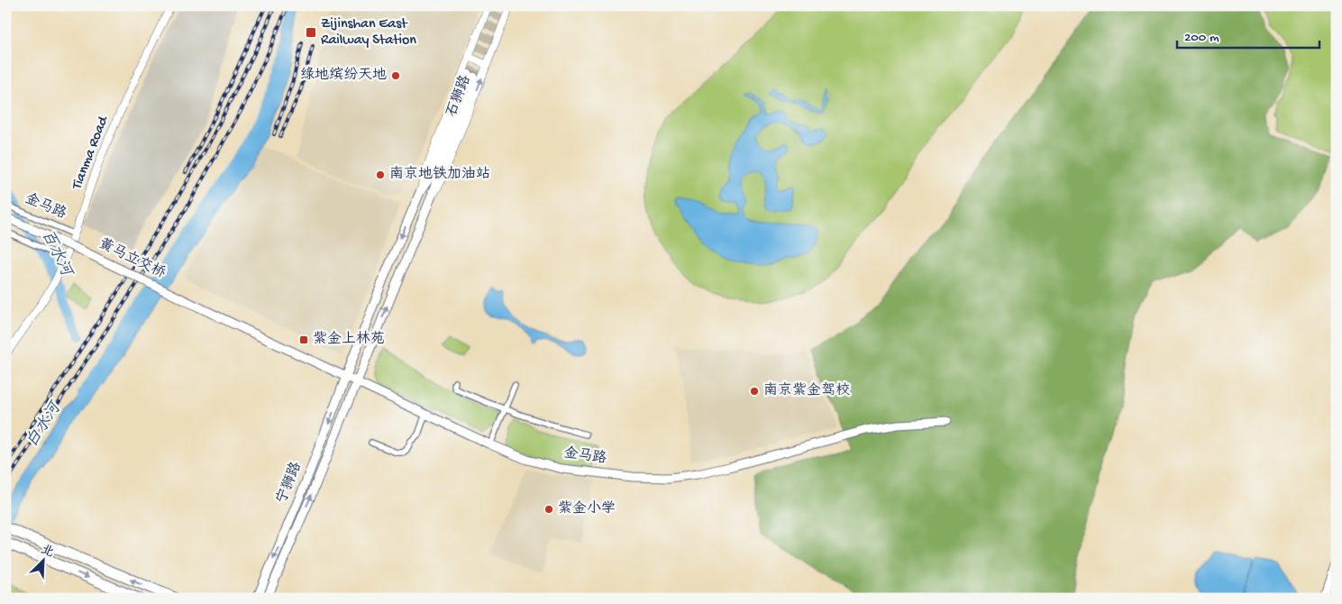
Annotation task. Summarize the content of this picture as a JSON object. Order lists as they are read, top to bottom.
{
  "streets": {
    "main road": [
      "石狮路",
      "金马路",
      "黄马立交桥",
      "宁狮路"
    ],
    "street": ["Tianma Road"]
  },
  "crossings": [
    ["石狮路", "金马路"],
    ["石狮路", "宁狮路"],
    ["Tianma Road", "金马路"],
    ["金马路", "黄马立交桥"],
    ["金马路", "宁狮路"]
  ],
  "water": ["百水河", "白水河"],
  "places": {
    "transit": ["Zijinshan East Railway Station", "紫金上林苑"],
    "other": [
      "绿地缤纷天地",
      "南京地铁加油站",
      "南京紫金驾校",
      "紫金小学"
    ]
  },
  "scale_bar": "200 m",
  "north": "top right"
}
